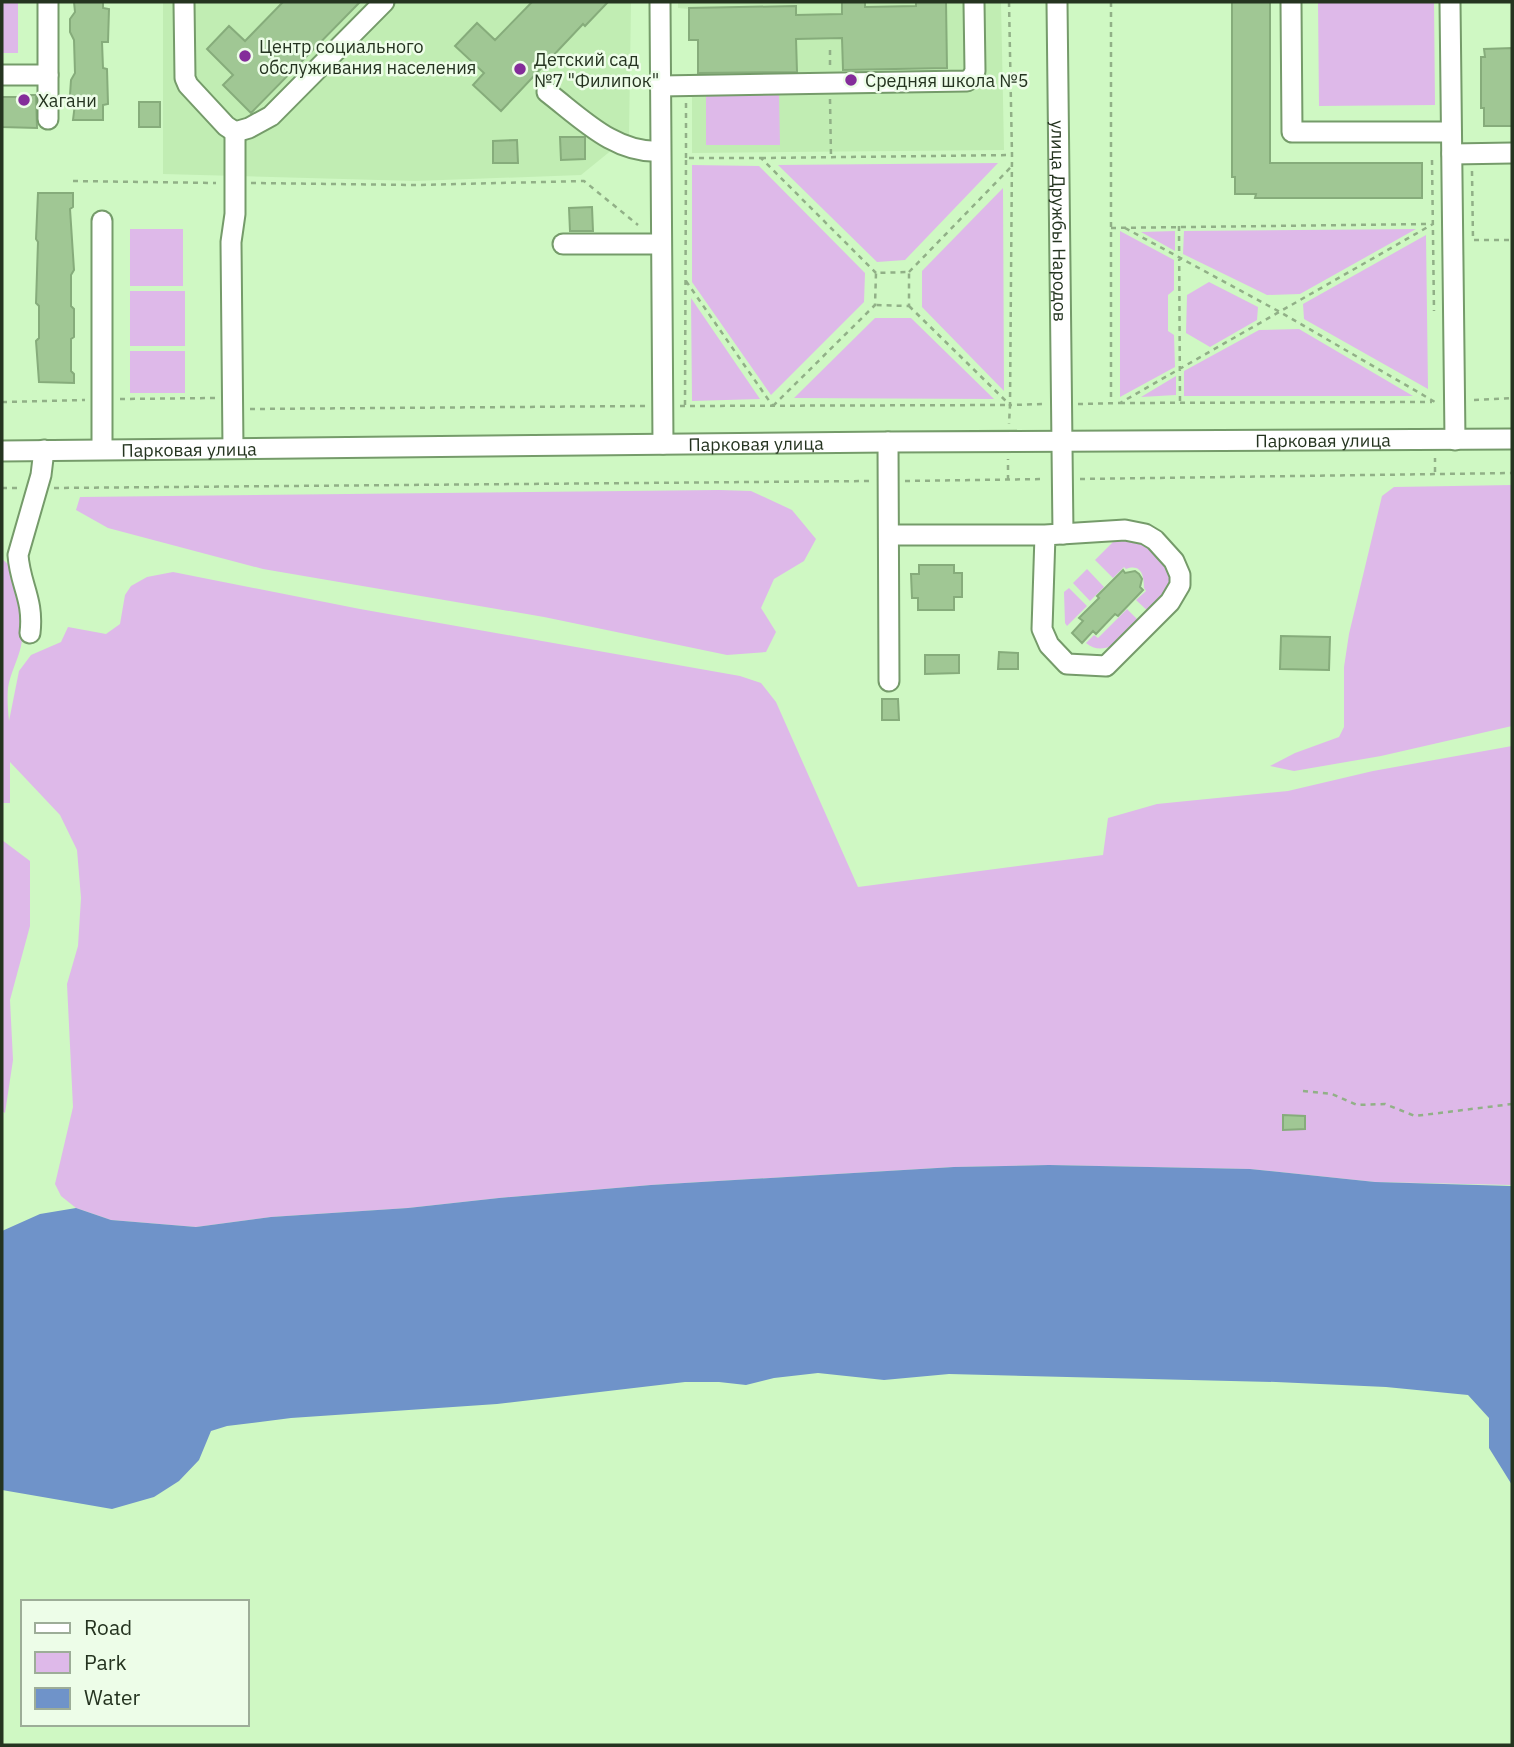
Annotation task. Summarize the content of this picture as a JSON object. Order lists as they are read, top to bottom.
{
  "streets": {
    "street": ["улица Дружбы Народов", "Парковая улица"]
  },
  "crossings": [
    ["улица Дружбы Народов", "Парковая улица"]
  ],
  "places": [
    "Центр социального обслуживания населения",
    "Детский сад №7 \"Филипок\"",
    "Средняя школа №5",
    "Хагани"
  ],
  "legend": ["Road", "Park", "Water"]
}
